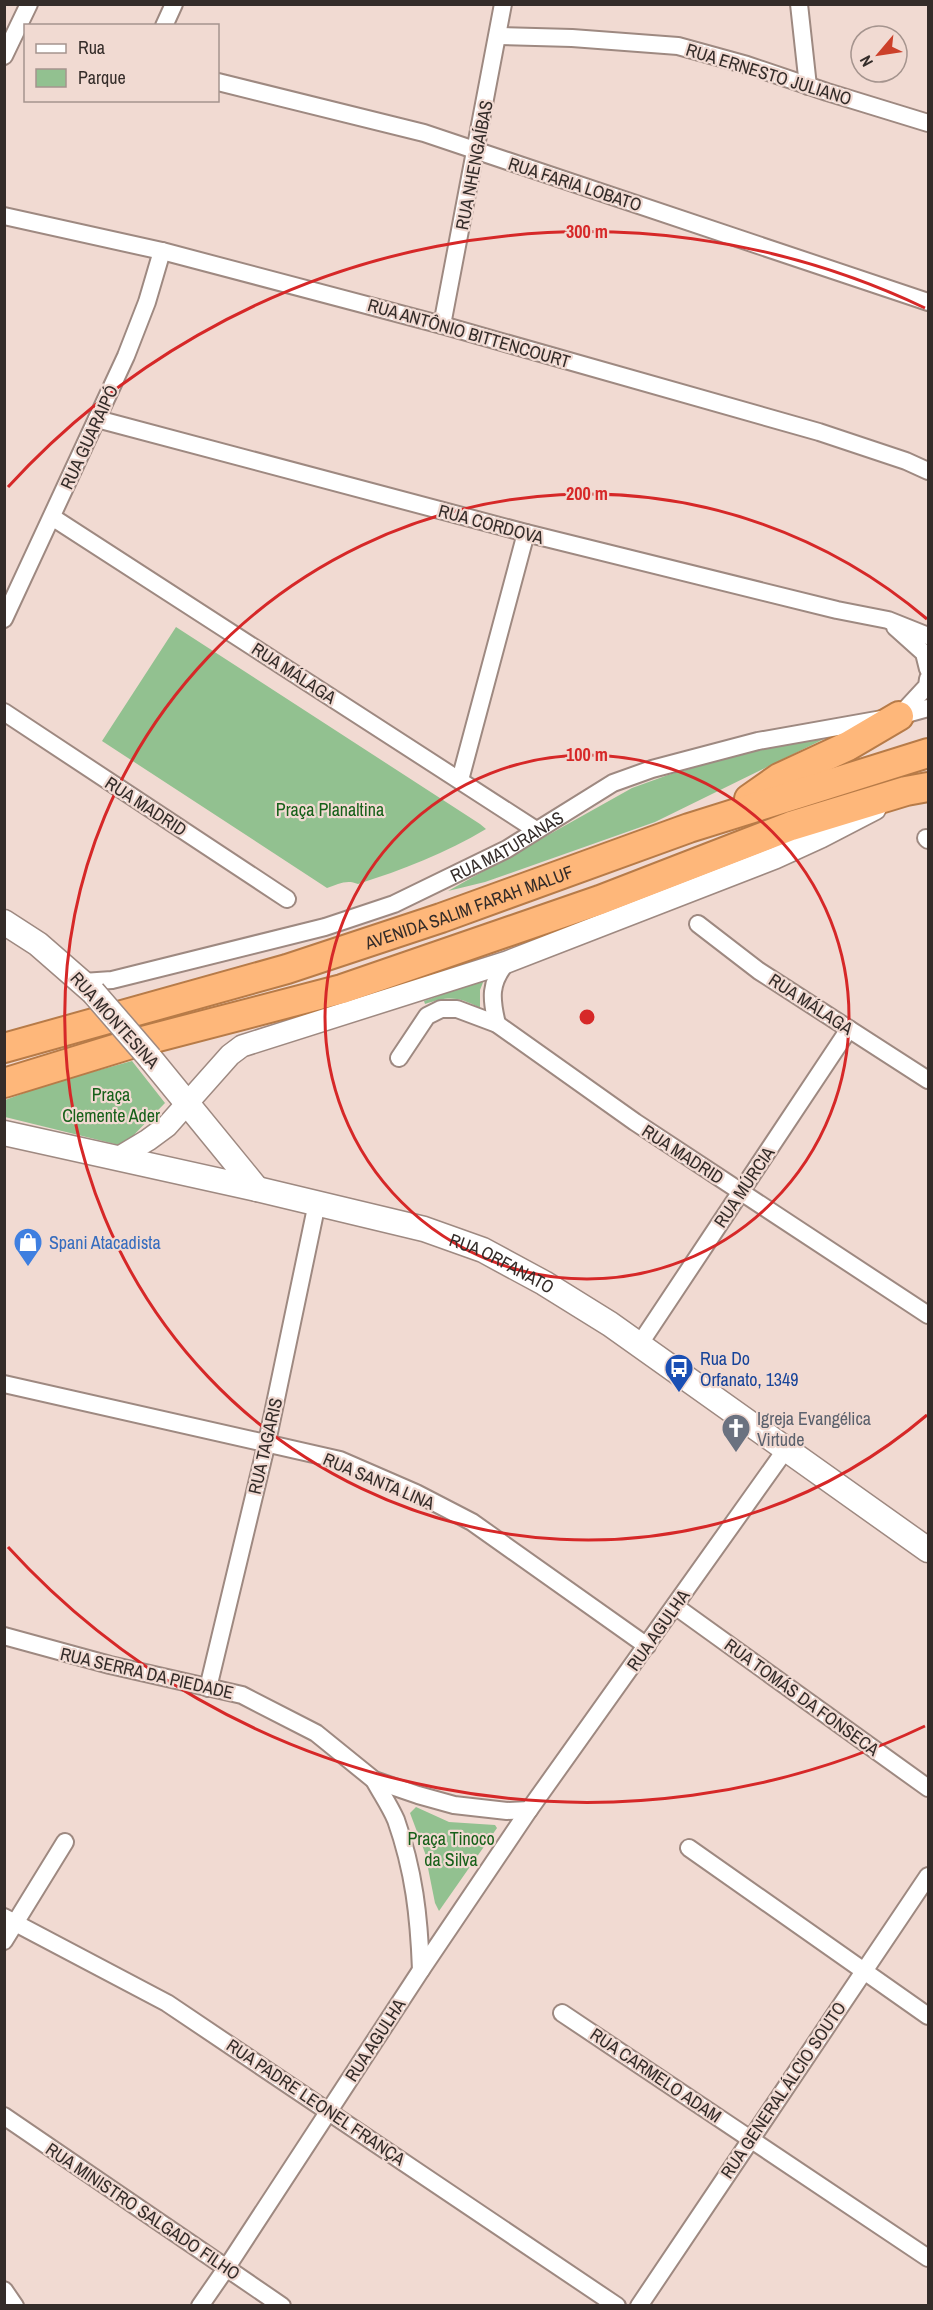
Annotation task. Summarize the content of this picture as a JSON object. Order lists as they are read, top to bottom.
{
  "streets": {
    "highway": ["AVENIDA SALIM FARAH MALUF"],
    "main road": ["RUA MONTESINA", "RUA ORFANATO"],
    "street": [
      "RUA ERNESTO JULIANO",
      "RUA NHENGAÍBAS",
      "RUA FARIA LOBATO",
      "RUA ANTÔNIO BITTENCOURT",
      "RUA GUARAIPÓ",
      "RUA CORDOVA",
      "RUA MÁLAGA",
      "RUA MADRID",
      "RUA MATURANAS",
      "RUA MÚRCIA",
      "RUA TAGARIS",
      "RUA SANTA LINA",
      "RUA AGULHA",
      "RUA SERRA DA PIEDADE",
      "RUA TOMÁS DA FONSECA",
      "RUA CARMELO ADAM",
      "RUA GENERAL ÁLCIO SOUTO",
      "RUA PADRE LEONEL FRANÇA",
      "RUA MINISTRO SALGADO FILHO"
    ]
  },
  "crossings": [
    ["RUA ERNESTO JULIANO", "RUA NHENGAÍBAS"],
    ["RUA NHENGAÍBAS", "RUA FARIA LOBATO"],
    ["RUA NHENGAÍBAS", "RUA ANTÔNIO BITTENCOURT"],
    ["RUA ANTÔNIO BITTENCOURT", "RUA GUARAIPÓ"],
    ["RUA GUARAIPÓ", "RUA CORDOVA"],
    ["RUA GUARAIPÓ", "RUA MÁLAGA"],
    ["RUA MÁLAGA", "RUA MATURANAS"],
    ["RUA MÁLAGA", "RUA MÚRCIA"],
    ["RUA MADRID", "RUA MÚRCIA"],
    ["RUA MATURANAS", "RUA MONTESINA"],
    ["RUA MONTESINA", "RUA ORFANATO"],
    ["RUA MÚRCIA", "RUA ORFANATO"],
    ["RUA ORFANATO", "RUA TAGARIS"],
    ["RUA ORFANATO", "RUA AGULHA"],
    ["RUA TAGARIS", "RUA SANTA LINA"],
    ["RUA TAGARIS", "RUA SERRA DA PIEDADE"],
    ["RUA SANTA LINA", "RUA AGULHA"],
    ["RUA AGULHA", "RUA TOMÁS DA FONSECA"],
    ["RUA AGULHA", "RUA PADRE LEONEL FRANÇA"],
    ["RUA AGULHA", "RUA MINISTRO SALGADO FILHO"],
    ["RUA CARMELO ADAM", "RUA GENERAL ÁLCIO SOUTO"]
  ],
  "parks": ["Praça Planaltina", "Praça Clemente Ader", "Praça Tinoco da Silva"],
  "places": {
    "shop": ["Spani Atacadista"],
    "bus stop": ["Rua Do Orfanato, 1349"],
    "church": ["Igreja Evangélica Virtude"]
  },
  "legend": ["Rua", "Parque"],
  "north": "bottom left",
  "rings": ["300 m", "200 m", "100 m"]
}
